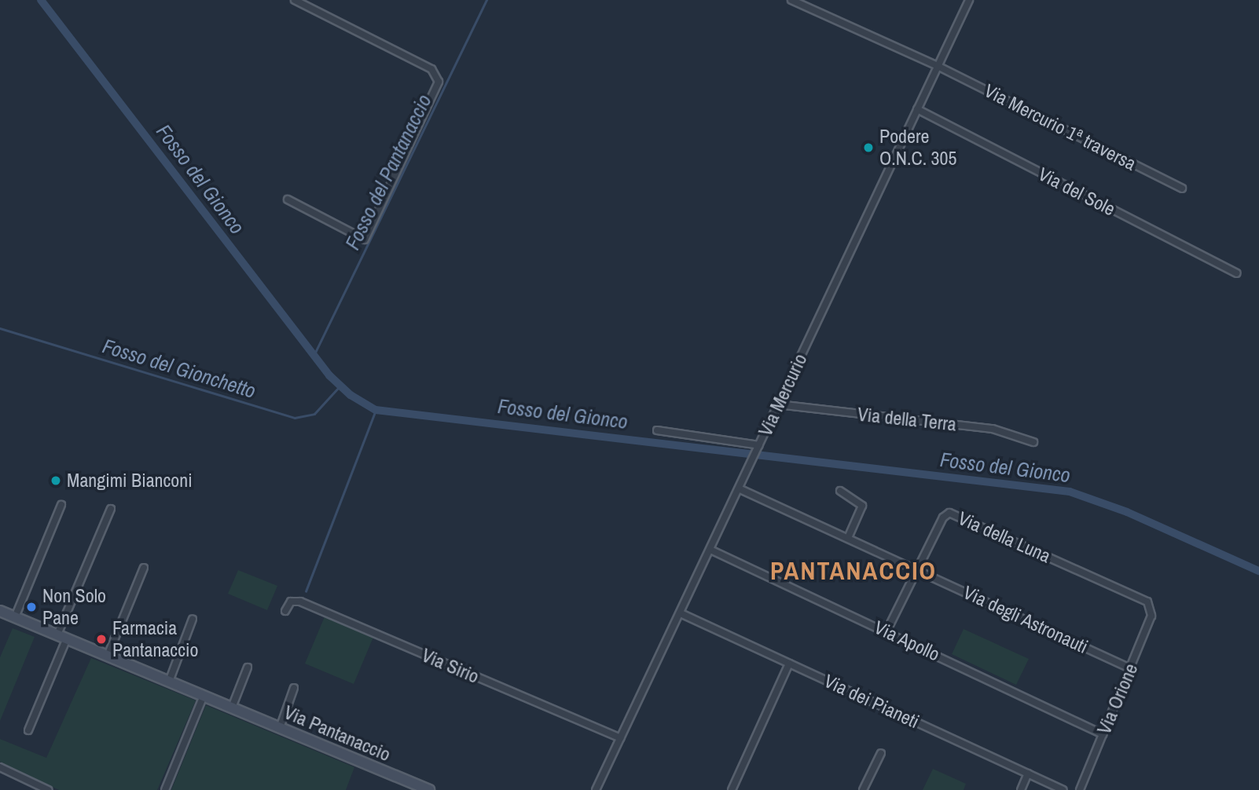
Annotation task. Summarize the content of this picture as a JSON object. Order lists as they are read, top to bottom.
{
  "streets": {
    "street": [
      "Via Mercurio 1ª traversa",
      "Via del Sole",
      "Via Mercurio",
      "Via della Terra",
      "Via della Luna",
      "Via degli Astronauti",
      "Via Apollo",
      "Via Sirio",
      "Via Orione",
      "Via dei Pianeti",
      "Via Pantanaccio"
    ]
  },
  "crossings": [
    ["Via Mercurio 1ª traversa", "Via Mercurio"],
    ["Via del Sole", "Via Mercurio"],
    ["Via Mercurio", "Via della Terra"],
    ["Via Mercurio", "Via degli Astronauti"],
    ["Via Mercurio", "Via Apollo"],
    ["Via Mercurio", "Via Sirio"],
    ["Via Mercurio", "Via dei Pianeti"],
    ["Via della Luna", "Via degli Astronauti"],
    ["Via della Luna", "Via Apollo"],
    ["Via della Luna", "Via Orione"],
    ["Via degli Astronauti", "Via Orione"],
    ["Via Apollo", "Via Orione"]
  ],
  "districts": ["PANTANACCIO"],
  "water": ["Fosso del Pantanaccio", "Fosso del Gionco", "Fosso del Gionchetto"],
  "places": [
    "Podere O.N.C. 305",
    "Mangimi Bianconi",
    "Non Solo Pane",
    "Farmacia Pantanaccio"
  ]
}
